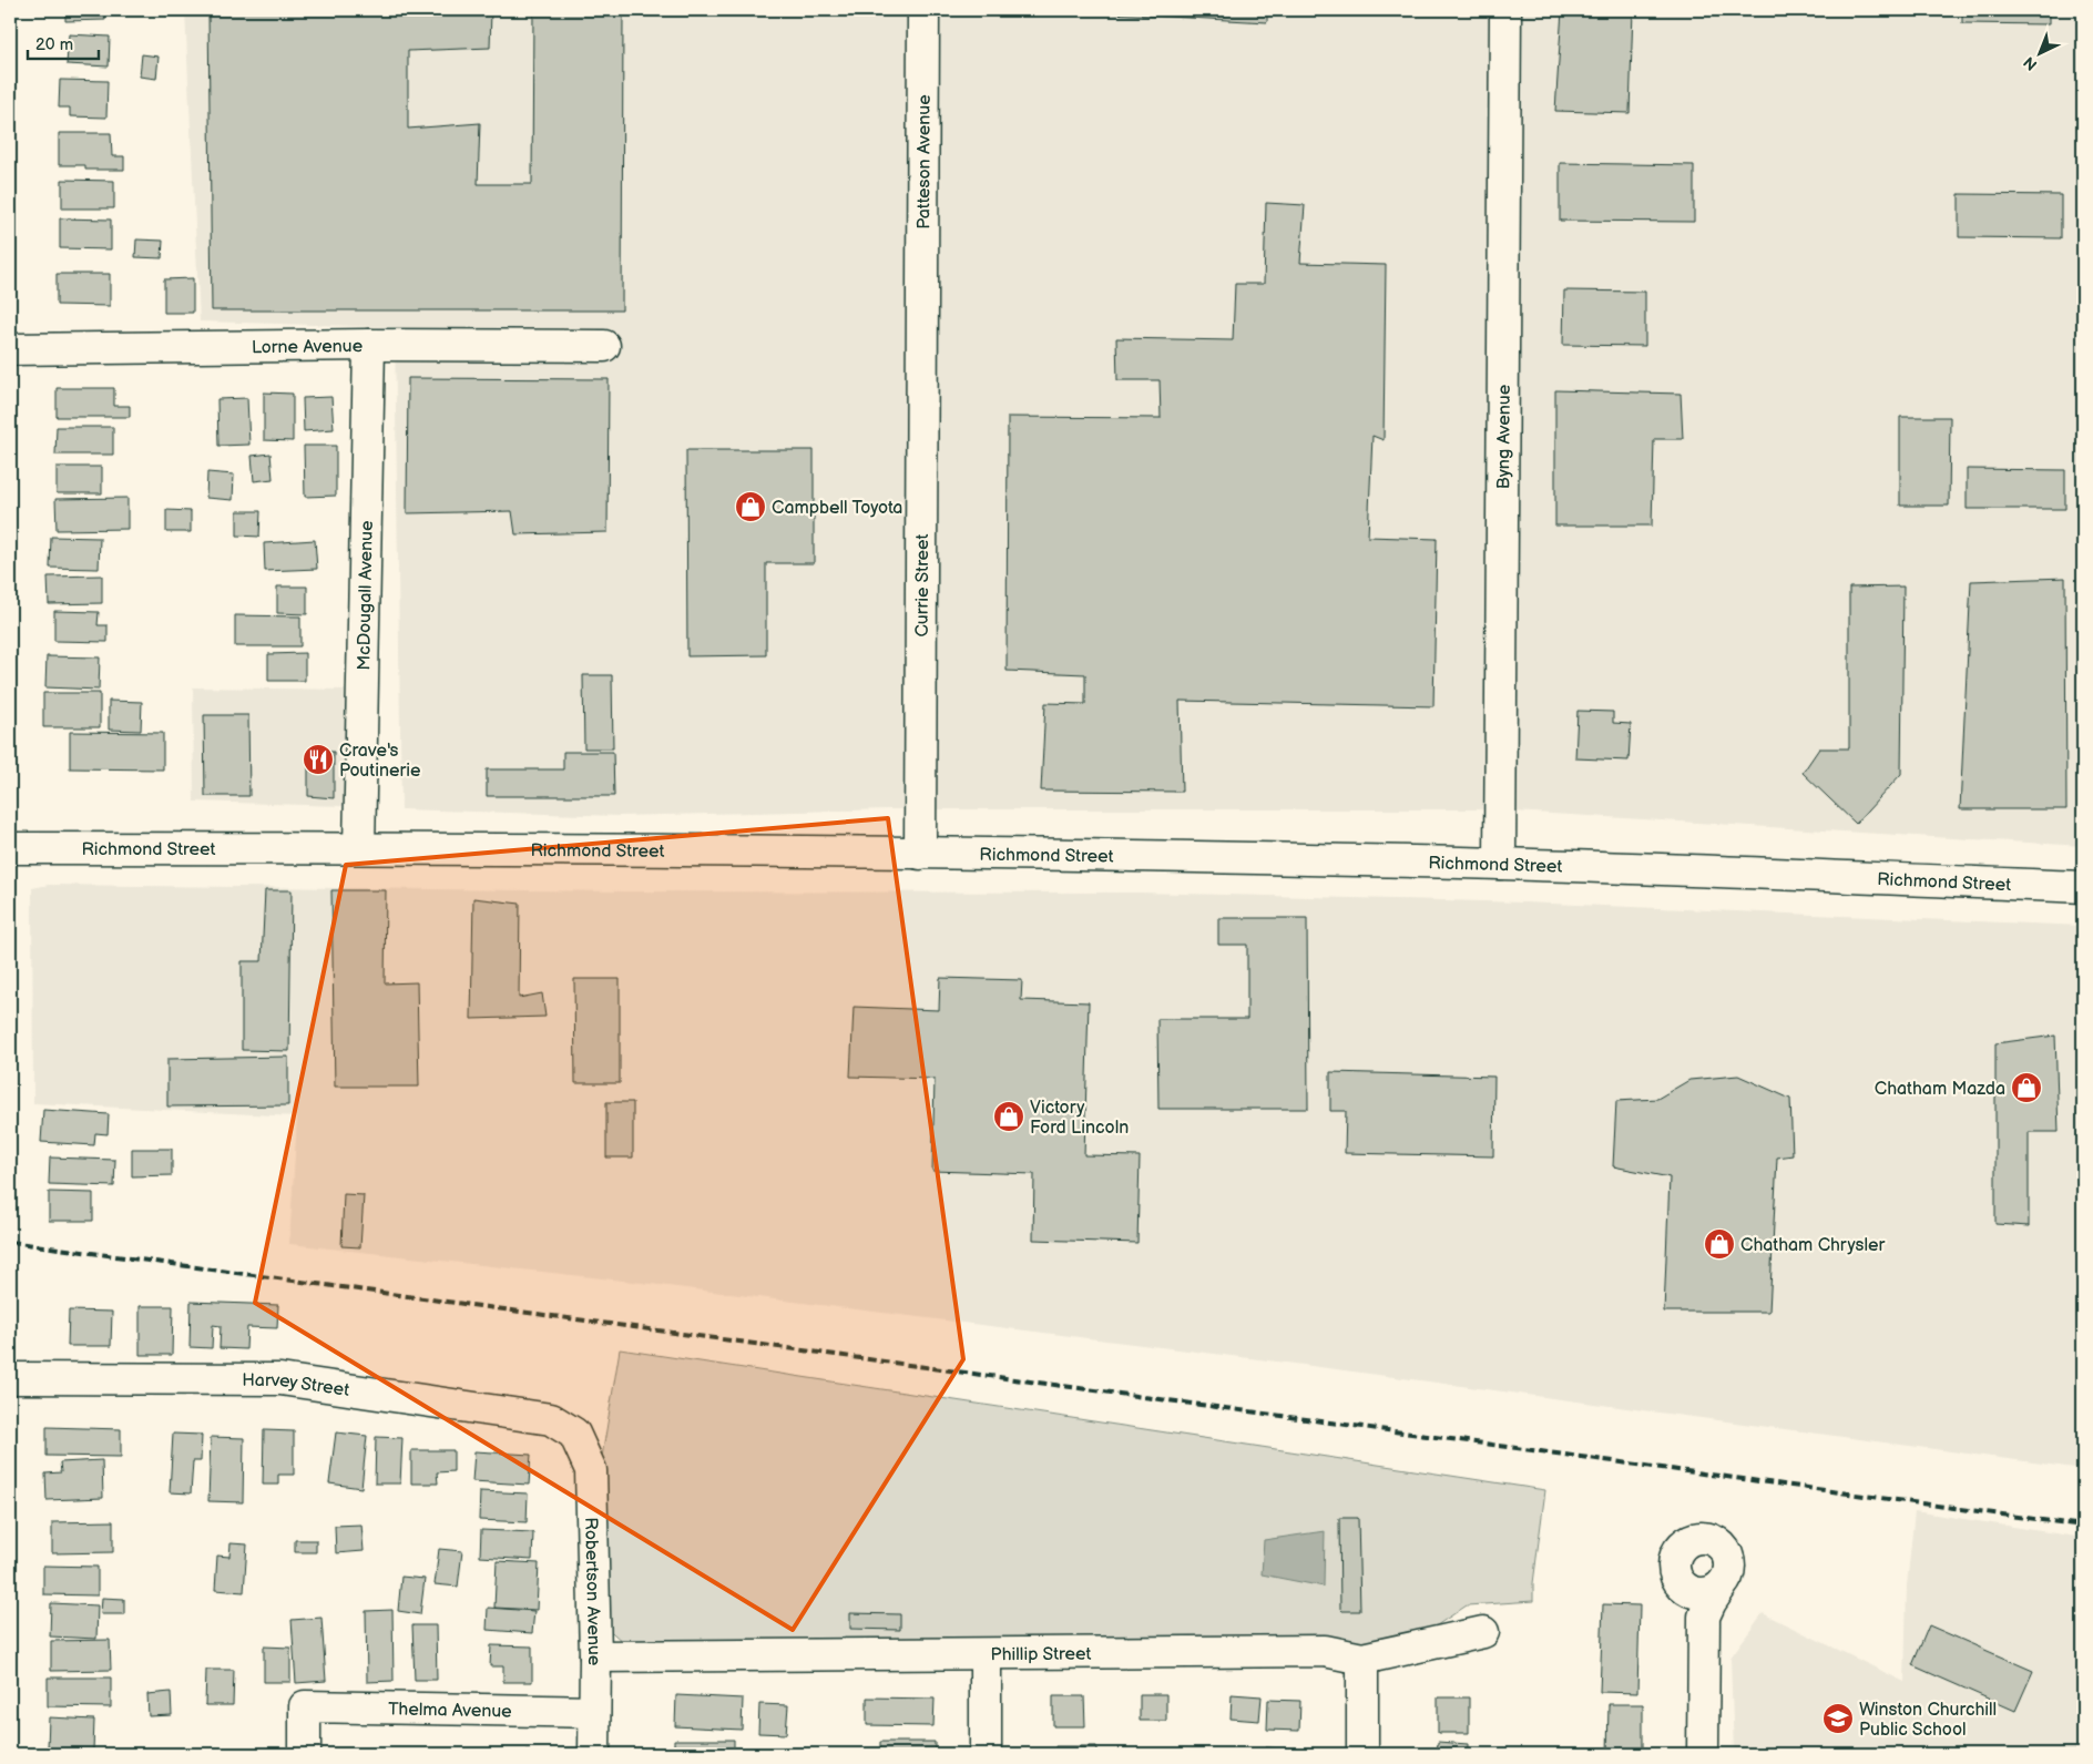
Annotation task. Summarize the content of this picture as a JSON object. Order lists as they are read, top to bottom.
{
  "streets": {
    "street": [
      "Patteson Avenue",
      "Lorne Avenue",
      "Byng Avenue",
      "Currie Street",
      "McDougall Avenue",
      "Richmond Street",
      "Harvey Street",
      "Robertson Avenue",
      "Phillip Street",
      "Thelma Avenue"
    ]
  },
  "crossings": [
    ["Patteson Avenue", "Currie Street"],
    ["Lorne Avenue", "McDougall Avenue"],
    ["Byng Avenue", "Richmond Street"],
    ["Currie Street", "Richmond Street"],
    ["McDougall Avenue", "Richmond Street"],
    ["Harvey Street", "Robertson Avenue"],
    ["Robertson Avenue", "Phillip Street"],
    ["Robertson Avenue", "Thelma Avenue"]
  ],
  "places": {
    "shop": [
      "Campbell Toyota",
      "Chatham Mazda",
      "Victory Ford Lincoln",
      "Chatham Chrysler"
    ],
    "restaurant": ["Crave's Poutinerie"],
    "school or university": ["Winston Churchill Public School"]
  },
  "scale_bar": "20 m",
  "north": "bottom left"
}
